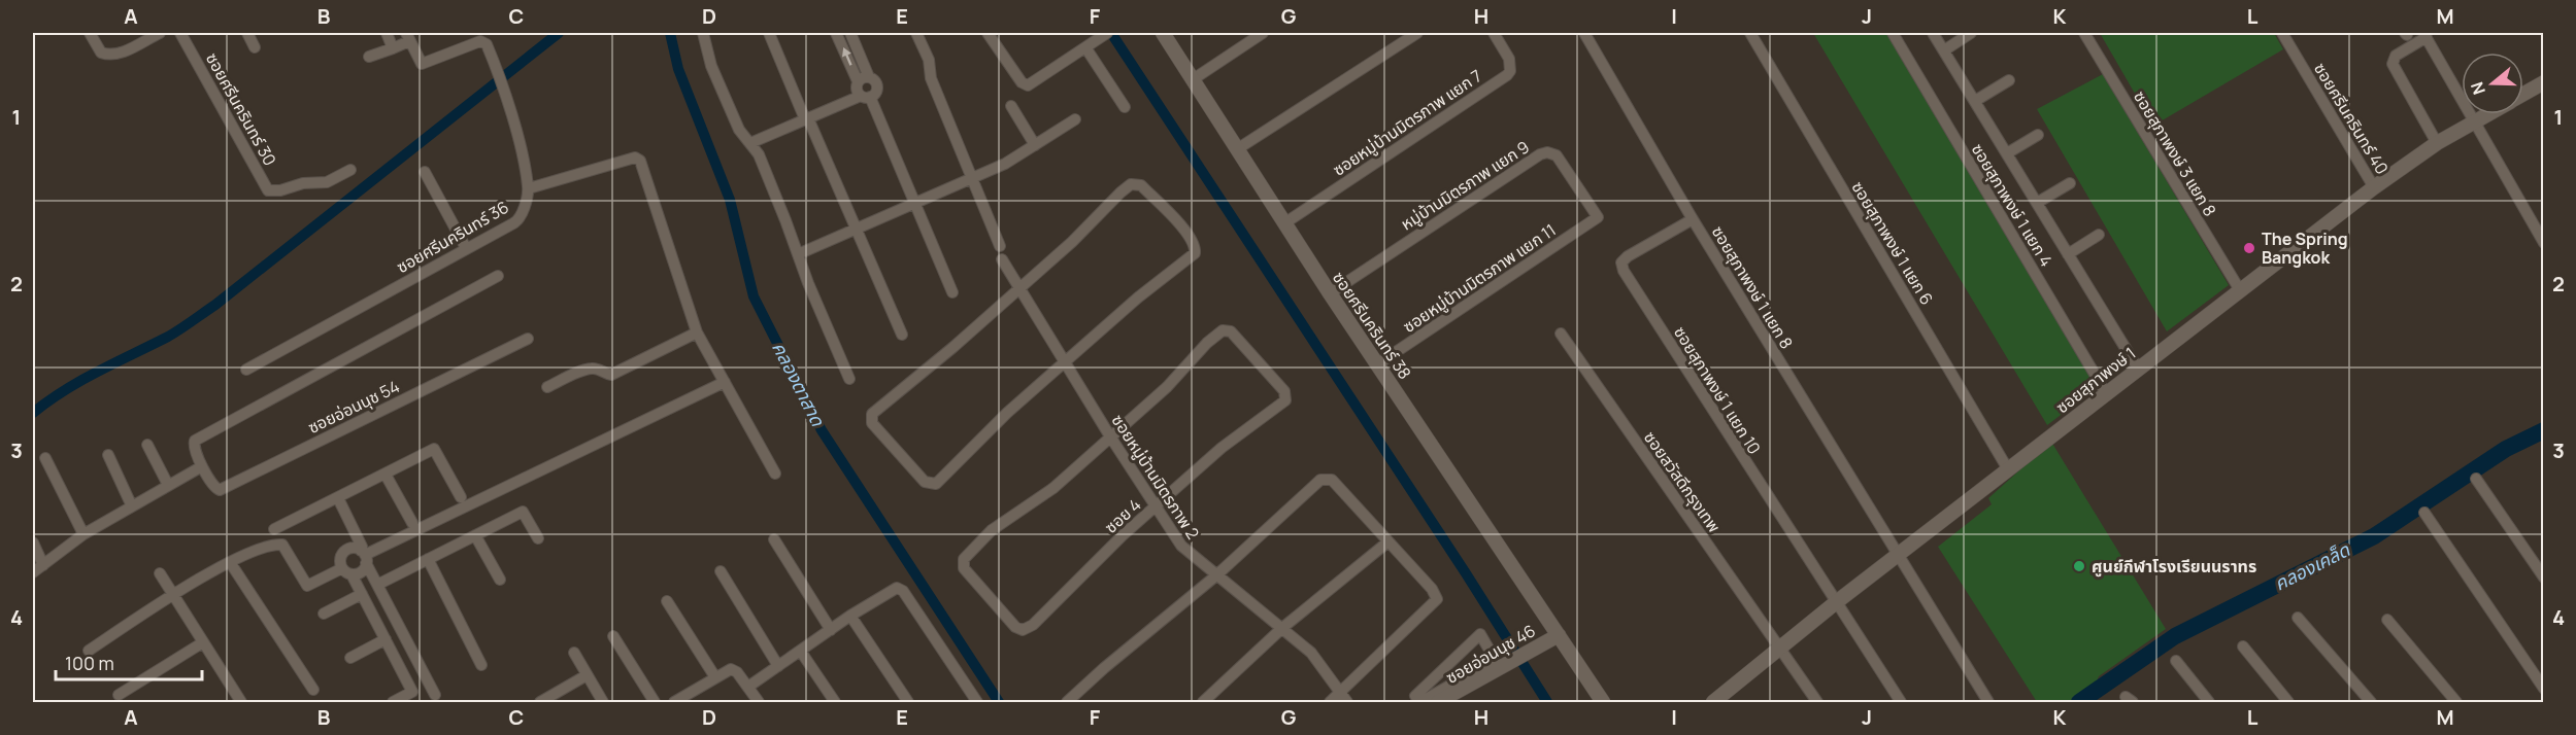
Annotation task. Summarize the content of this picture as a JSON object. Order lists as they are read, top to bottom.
{
  "streets": {
    "street": [
      "ซอยศรีนครินทร์ 30",
      "ซอยศรีนครินทร์ 40",
      "ซอยหมู่บ้านมิตรภาพ แยก 7",
      "ซอยสุภาพงษ์ 3 แยก 8",
      "หมู่บ้านมิตรภาพ แยก 9",
      "ซอยสุภาพงษ์ 1 แยก 4",
      "ซอยศรีนครินทร์ 36",
      "ซอยสุภาพงษ์ 1 แยก 6",
      "ซอยหมู่บ้านมิตรภาพ แยก 11",
      "ซอยสุภาพงษ์ 1 แยก 8",
      "ซอยศรีนครินทร์ 38",
      "ซอยสุภาพงษ์ 1",
      "ซอยสุภาพงษ์ 1 แยก 10",
      "ซอยอ่อนนุช 54",
      "ซอยหมู่บ้านมิตรภาพ 2",
      "ซอยสวัสดีกรุงเทพ",
      "ซอย 4",
      "ซอยอ่อนนุช 46"
    ]
  },
  "crossings": [
    ["ซอยศรีนครินทร์ 40", "ซอยสุภาพงษ์ 1"],
    ["ซอยหมู่บ้านมิตรภาพ แยก 7", "ซอยศรีนครินทร์ 38"],
    ["ซอยสุภาพงษ์ 3 แยก 8", "ซอยสุภาพงษ์ 1"],
    ["หมู่บ้านมิตรภาพ แยก 9", "ซอยหมู่บ้านมิตรภาพ แยก 11"],
    ["หมู่บ้านมิตรภาพ แยก 9", "ซอยศรีนครินทร์ 38"],
    ["ซอยสุภาพงษ์ 1 แยก 4", "ซอยสุภาพงษ์ 1"],
    ["ซอยสุภาพงษ์ 1 แยก 6", "ซอยสุภาพงษ์ 1"],
    ["ซอยหมู่บ้านมิตรภาพ แยก 11", "ซอยศรีนครินทร์ 38"],
    ["ซอยสุภาพงษ์ 1 แยก 8", "ซอยสุภาพงษ์ 1"],
    ["ซอยสุภาพงษ์ 1 แยก 8", "ซอยสุภาพงษ์ 1 แยก 10"],
    ["ซอยศรีนครินทร์ 38", "ซอยอ่อนนุช 46"],
    ["ซอยสุภาพงษ์ 1", "ซอยสุภาพงษ์ 1 แยก 10"],
    ["ซอยสุภาพงษ์ 1", "ซอยสวัสดีกรุงเทพ"],
    ["ซอยหมู่บ้านมิตรภาพ 2", "ซอย 4"]
  ],
  "water": ["คลองตาสาด", "คลองเคล็ด"],
  "places": ["The Spring Bangkok", "ศูนย์กีฬาโรงเรียนนราทร"],
  "scale_bar": "100 m",
  "north": "left",
  "grid": {
    "columns": [
      "A",
      "B",
      "C",
      "D",
      "E",
      "F",
      "G",
      "H",
      "I",
      "J",
      "K",
      "L",
      "M"
    ],
    "rows": [
      "1",
      "2",
      "3",
      "4"
    ]
  }
}
